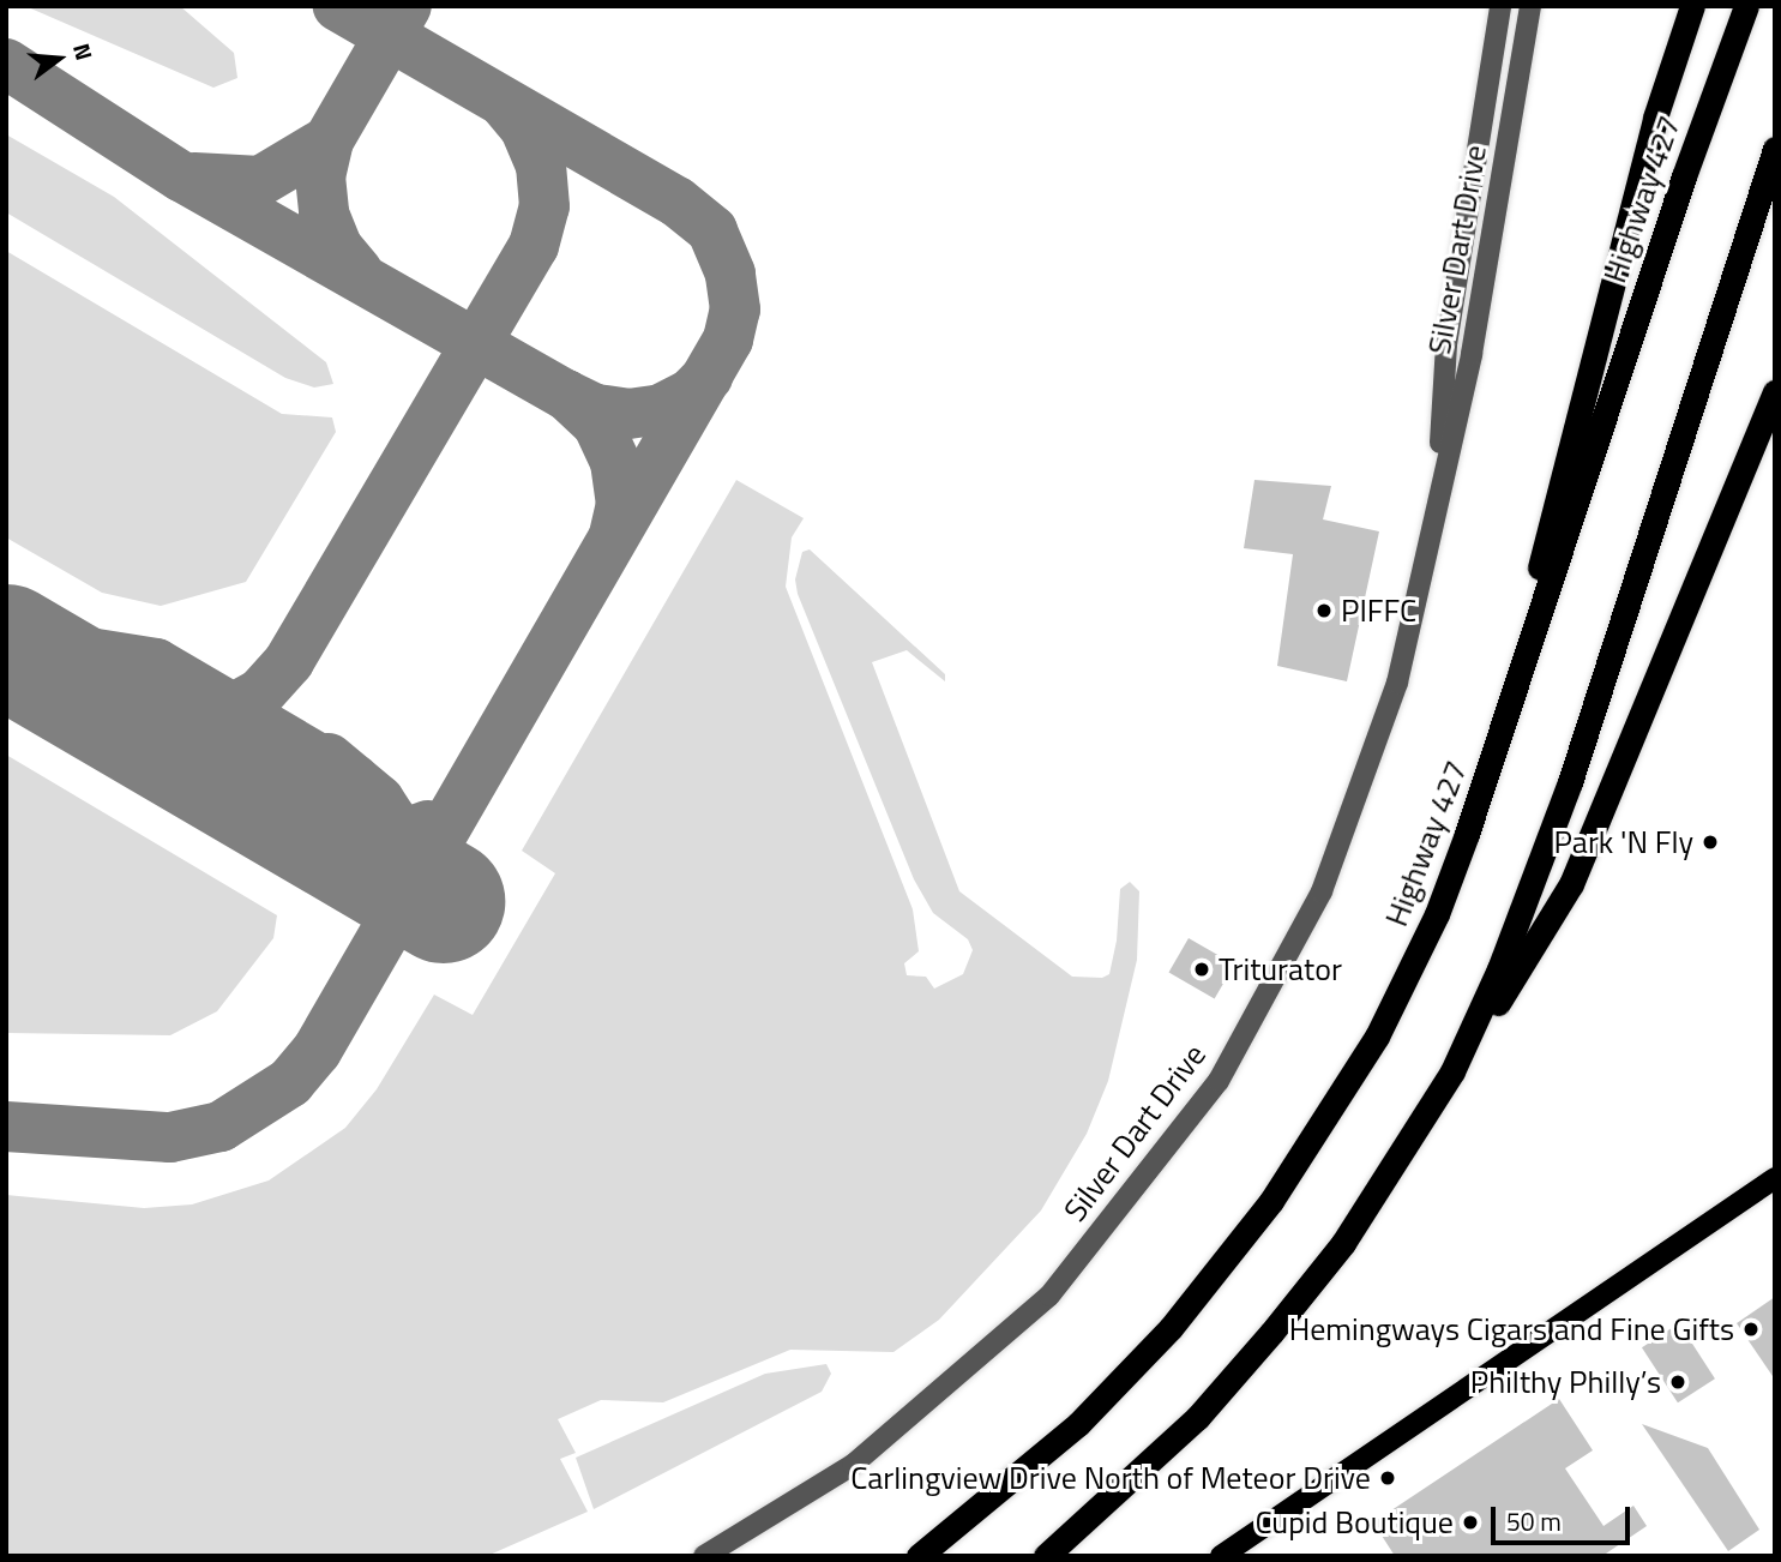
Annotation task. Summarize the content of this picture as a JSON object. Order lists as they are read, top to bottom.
{
  "streets": {
    "highway": ["Highway 427"],
    "street": ["Silver Dart Drive"]
  },
  "places": [
    "PIFFC",
    "Park 'N Fly",
    "Triturator",
    "Hemingways Cigars and Fine Gifts",
    "Philthy Philly’s",
    "Carlingview Drive North of Meteor Drive",
    "Cupid Boutique"
  ],
  "scale_bar": "50 m",
  "north": "right"
}
